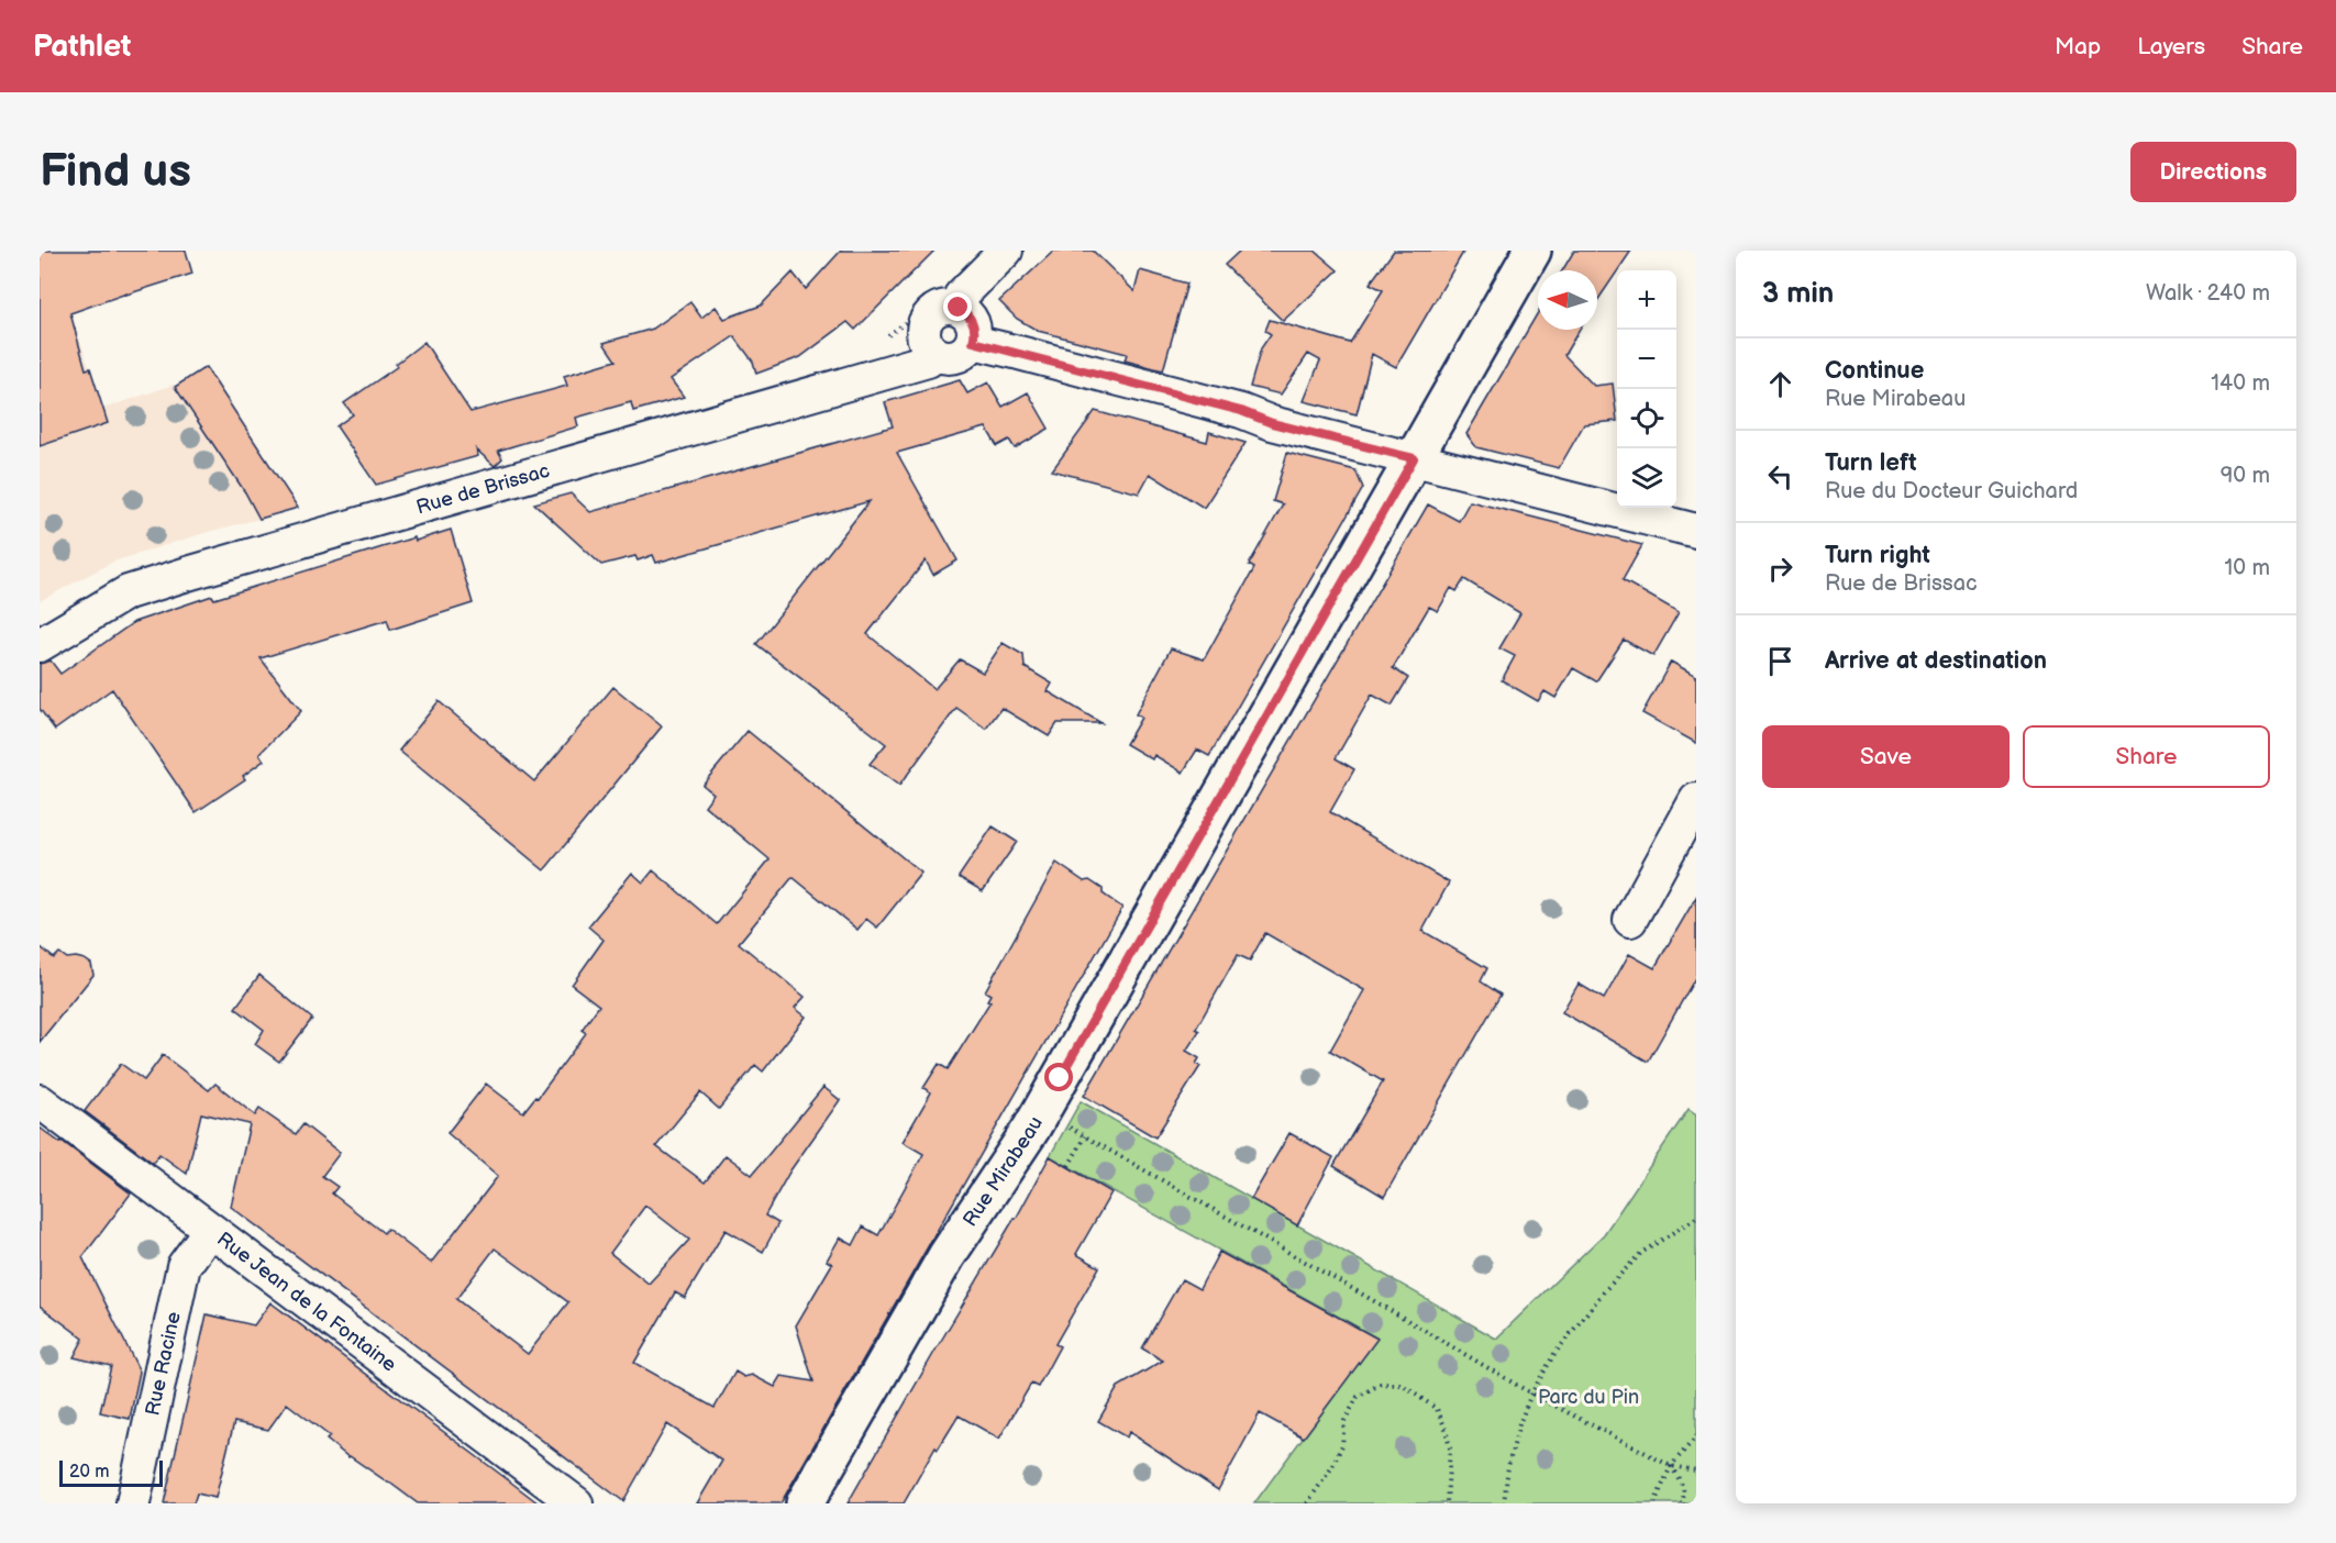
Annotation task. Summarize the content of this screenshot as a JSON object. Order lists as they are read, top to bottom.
{
  "streets": {
    "street": [
      "Rue de Brissac",
      "Rue Mirabeau",
      "Rue Jean de la Fontaine",
      "Rue Racine"
    ]
  },
  "crossings": [
    ["Rue Jean de la Fontaine", "Rue Racine"]
  ],
  "parks": ["Parc du Pin"],
  "scale_bar": "20 m",
  "north": "left",
  "page": {
    "header": "Pathlet",
    "nav": ["Map", "Layers", "Share"],
    "buttons": [
      "Directions",
      ["Save", "Share"]
    ],
    "title": "Find us",
    "heading": ["3 min", "Walk · 240 m"],
    "map_buttons": ["+", "−"],
    "list": [
      ["Continue", "Rue Mirabeau", "140 m"],
      ["Turn left", "Rue du Docteur Guichard", "90 m"],
      ["Turn right", "Rue de Brissac", "10 m"],
      "Arrive at destination"
    ],
    "scale": "20 m"
  }
}
